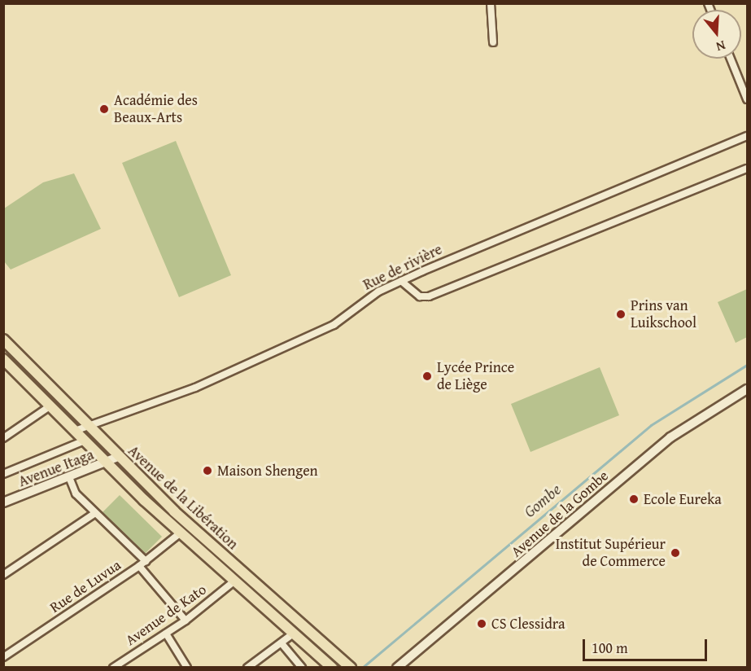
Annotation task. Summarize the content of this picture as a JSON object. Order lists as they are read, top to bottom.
{
  "streets": {
    "main road": ["Avenue de la Libération"],
    "street": [
      "Rue de rivière",
      "Avenue Itaga",
      "Avenue de la Gombe",
      "Rue de Luvua",
      "Avenue de Kato"
    ]
  },
  "crossings": [
    ["Rue de rivière", "Avenue de la Libération"],
    ["Avenue Itaga", "Avenue de la Libération"],
    ["Avenue de la Libération", "Rue de Luvua"],
    ["Avenue de la Libération", "Avenue de Kato"]
  ],
  "water": ["Gombe"],
  "places": [
    "Académie des Beaux-Arts",
    "Prins van Luikschool",
    "Lycée Prince de Liège",
    "Maison Shengen",
    "Ecole Eureka",
    "Institut Supérieur de Commerce",
    "CS Clessidra"
  ],
  "scale_bar": "100 m",
  "north": "bottom"
}
